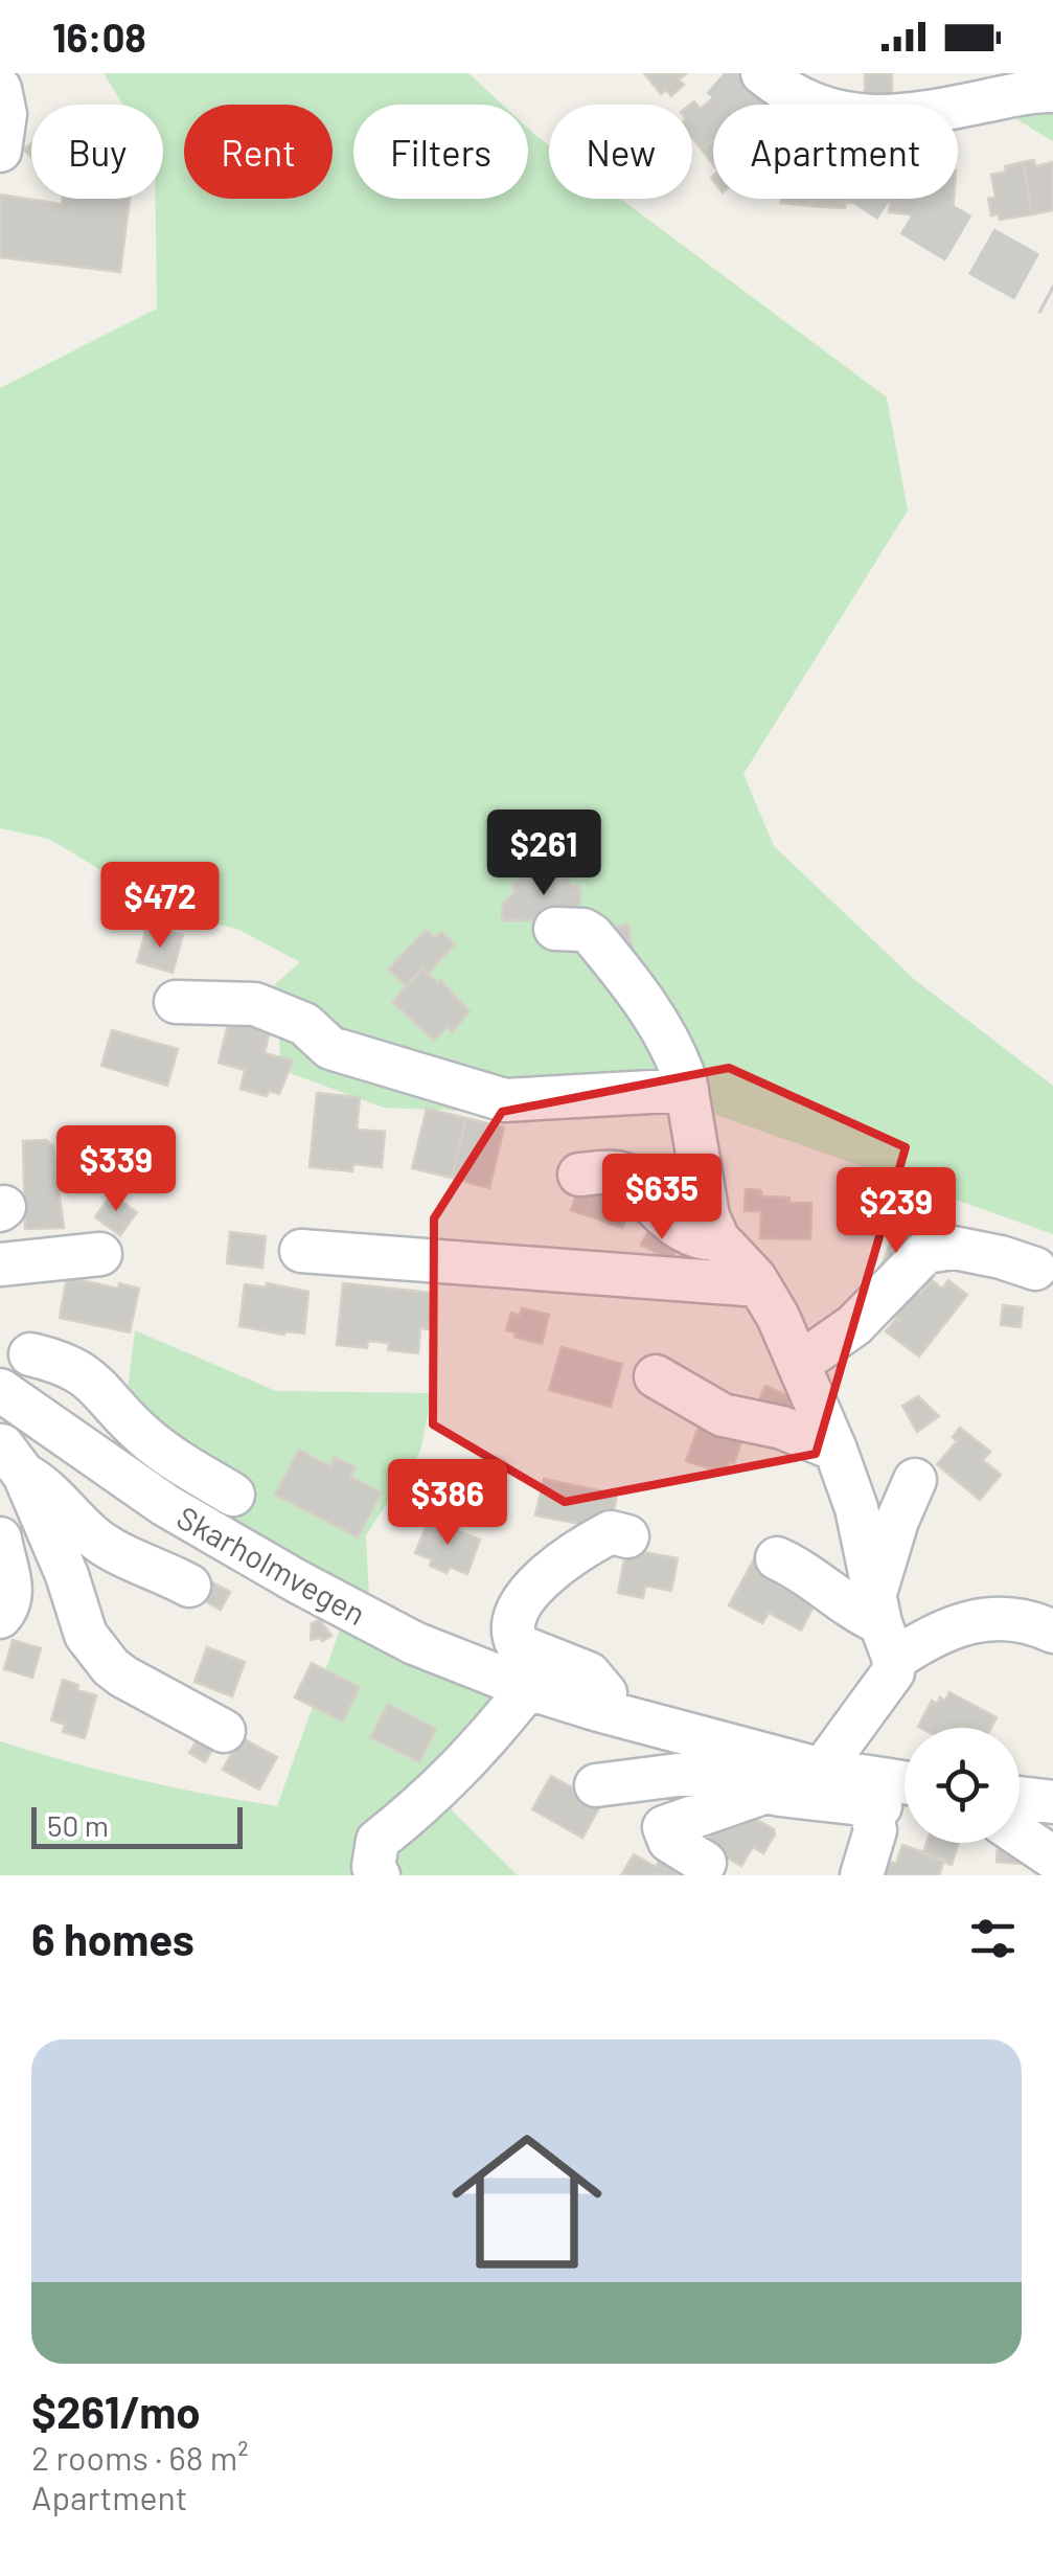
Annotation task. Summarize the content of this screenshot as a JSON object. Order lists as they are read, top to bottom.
{
  "streets": {
    "street": ["Skarholmvegen"]
  },
  "scale_bar": "50 m",
  "page": {
    "status": "16:08",
    "chip": [
      "Buy",
      "Rent",
      "Filters",
      "New",
      "Apartment"
    ],
    "price": [
      "$261",
      "$472",
      "$339",
      "$635",
      "$239",
      "$386"
    ],
    "scale": "50 m",
    "heading": "6 homes",
    "list": [
      {
        "name": "$261/mo",
        "note": "2 rooms · 68 m² · Apartment"
      }
    ]
  }
}
